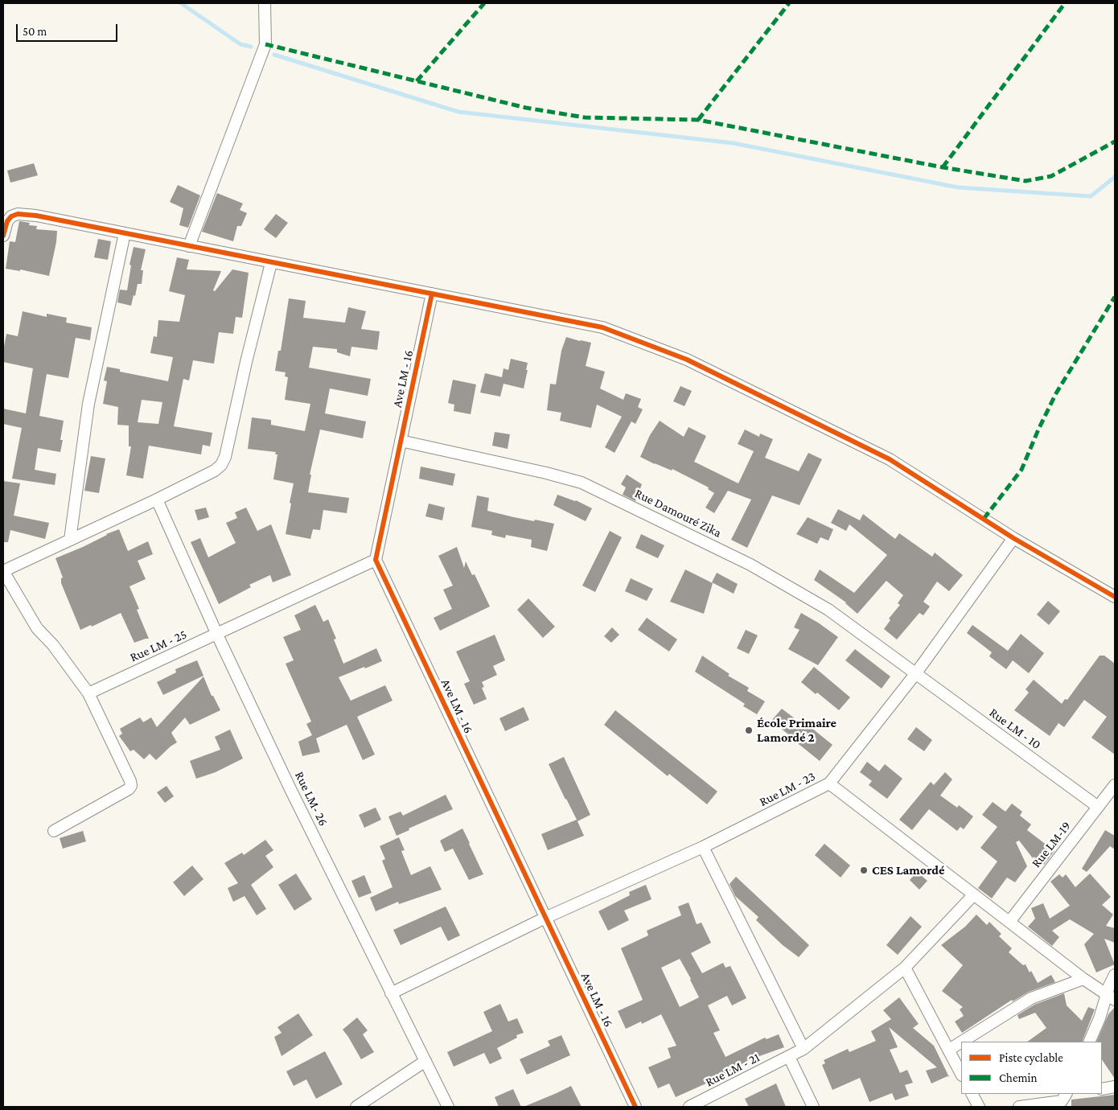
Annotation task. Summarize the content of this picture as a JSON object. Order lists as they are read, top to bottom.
{
  "streets": {
    "street": [
      "Ave LM - 16",
      "Rue Damouré Zika",
      "Rue LM - 25",
      "Rue LM - 10",
      "Rue LM - 23",
      "Rue LM- 26",
      "Rue LM-19",
      "Rue LM - 21"
    ]
  },
  "crossings": [
    ["Ave LM - 16", "Rue Damouré Zika"],
    ["Ave LM - 16", "Rue LM - 25"],
    ["Ave LM - 16", "Rue LM - 23"],
    ["Rue Damouré Zika", "Rue LM - 10"],
    ["Rue Damouré Zika", "Rue LM - 23"],
    ["Rue LM - 25", "Rue LM- 26"],
    ["Rue LM - 10", "Rue LM - 23"],
    ["Rue LM - 10", "Rue LM-19"],
    ["Rue LM - 23", "Rue LM- 26"]
  ],
  "places": ["École Primaire Lamordé 2", "CES Lamordé"],
  "legend": ["Piste cyclable", "Chemin"],
  "scale_bar": "50 m"
}
